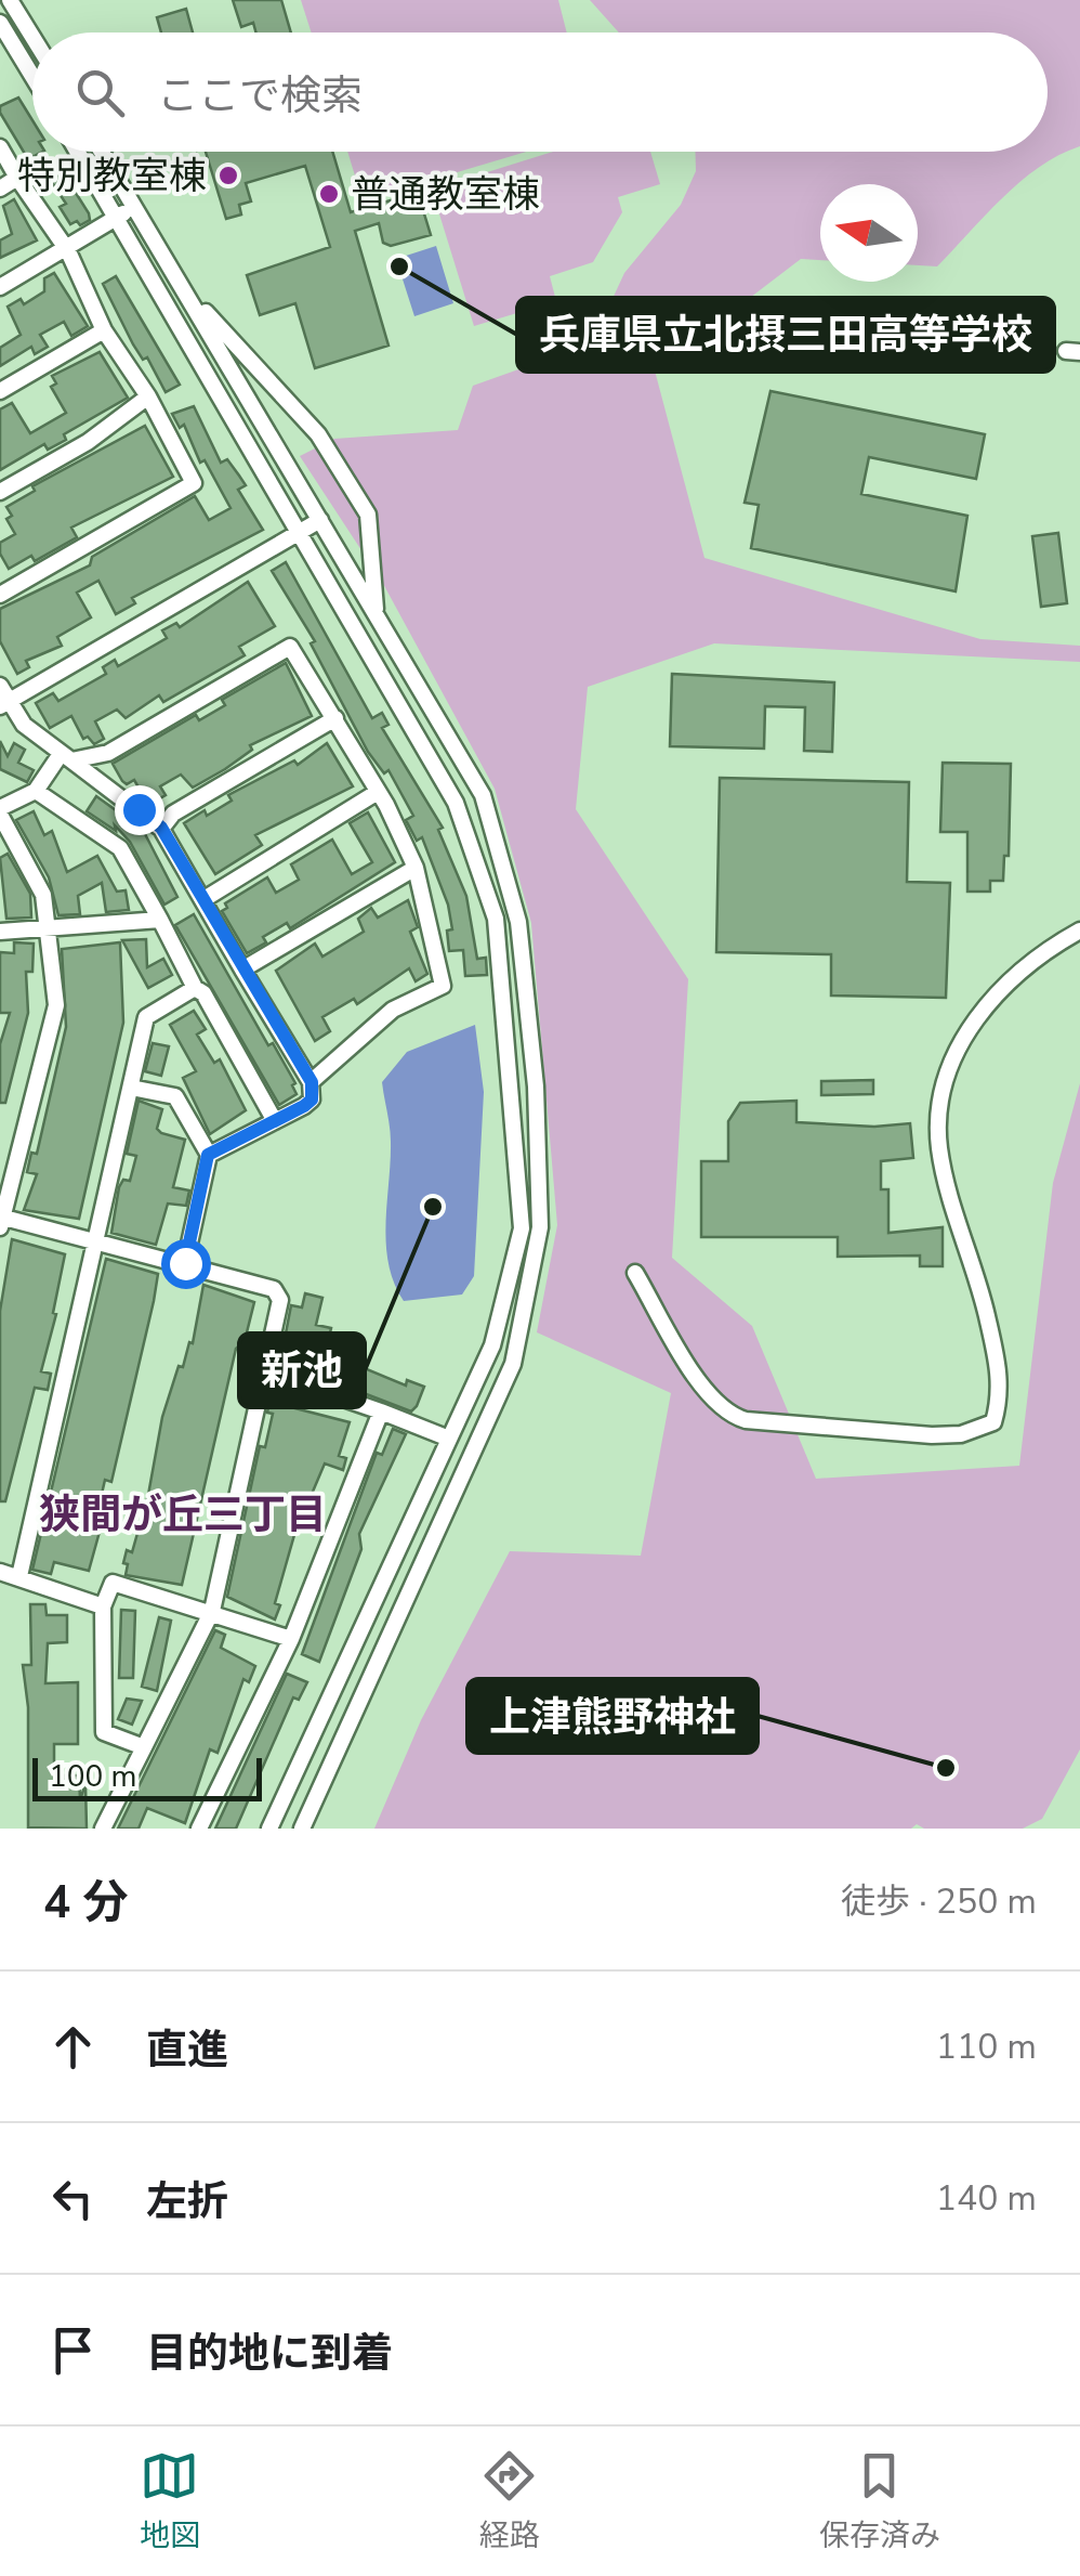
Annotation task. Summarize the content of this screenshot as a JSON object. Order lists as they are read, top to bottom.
{
  "districts": ["狭間が丘三丁目"],
  "places": [
    "特別教室棟",
    "普通教室棟",
    "兵庫県立北摂三田高等学校",
    "新池",
    "上津熊野神社"
  ],
  "scale_bar": "100 m",
  "north": "left",
  "page": {
    "search": "ここで検索",
    "scale": "100 m",
    "heading": ["4 分", "徒歩 · 250 m"],
    "list": [
      ["直進", "110 m"],
      ["左折", "140 m"],
      "目的地に到着"
    ],
    "nav": ["地図", "経路", "保存済み"]
  }
}
